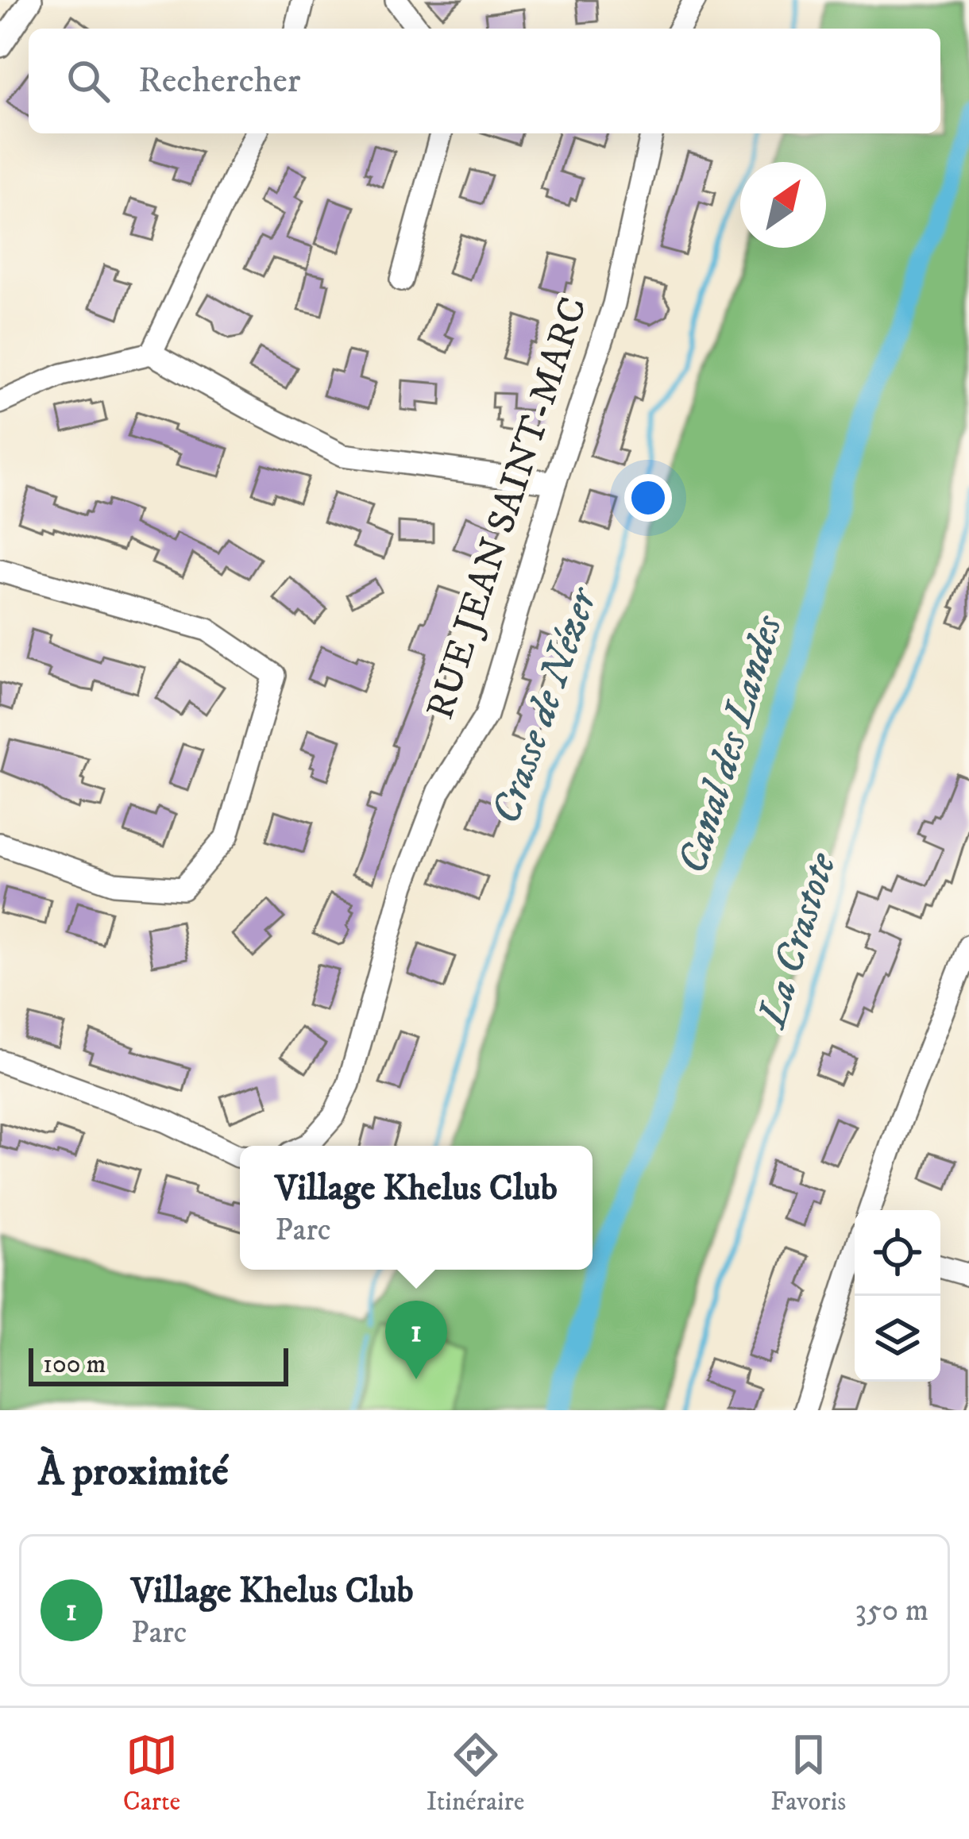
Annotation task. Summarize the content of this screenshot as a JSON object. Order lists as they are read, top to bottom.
{
  "streets": {
    "street": ["RUE JEAN SAINT-MARC"]
  },
  "water": ["Crasse de Nézer", "Canal des Landes", "La Crastote"],
  "scale_bar": "100 m",
  "north": "top right",
  "page": {
    "search": "Rechercher",
    "popup": ["Village Khelus Club", "Parc"],
    "pins": "1",
    "scale": "100 m",
    "heading": "À proximité",
    "list": [
      {
        "mark": "1",
        "name": "Village Khelus Club",
        "note": "Parc",
        "value": "350 m"
      }
    ],
    "nav": ["Carte", "Itinéraire", "Favoris"]
  }
}
